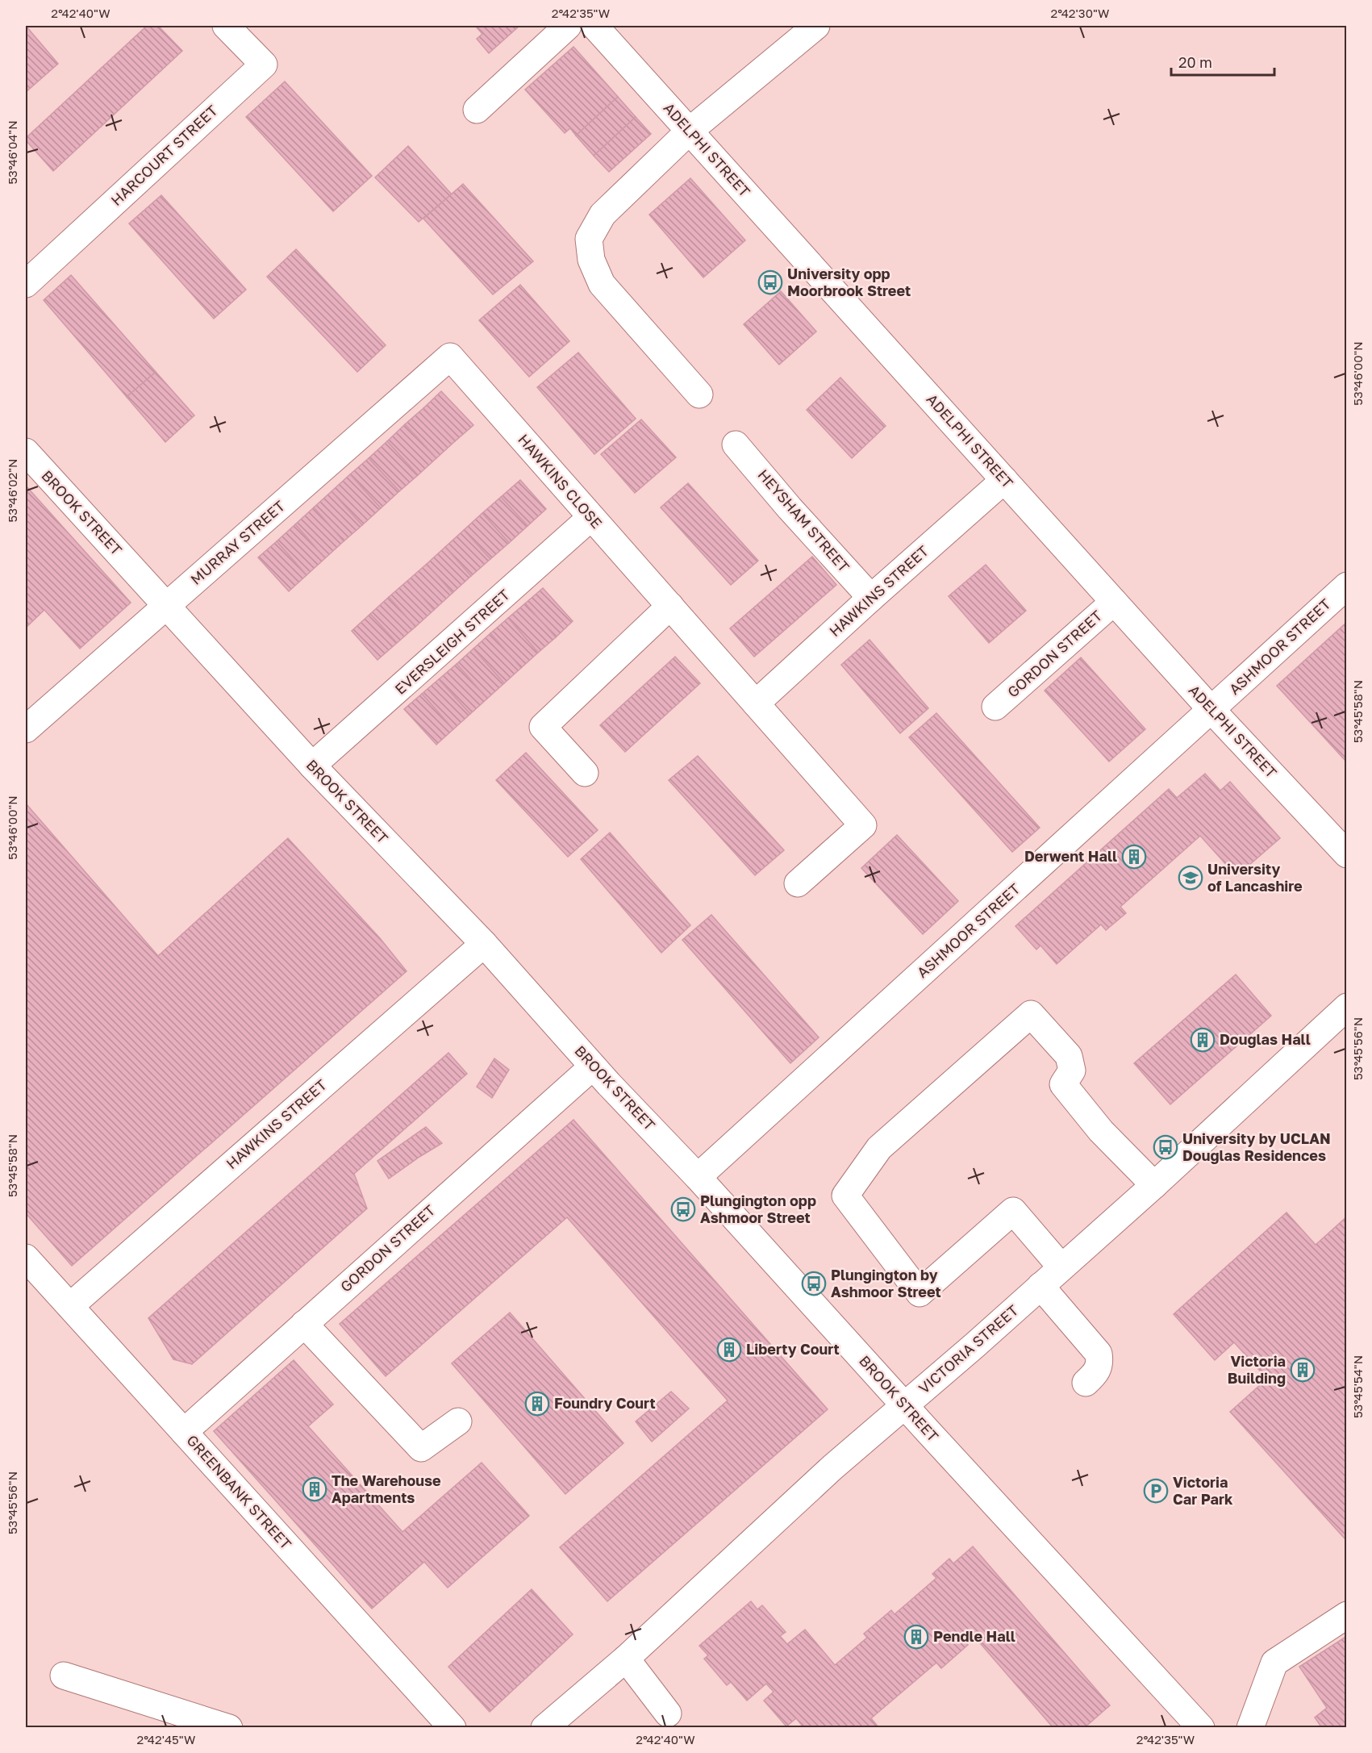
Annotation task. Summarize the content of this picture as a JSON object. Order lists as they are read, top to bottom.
{
  "streets": {
    "street": [
      "ADELPHI STREET",
      "HARCOURT STREET",
      "HAWKINS CLOSE",
      "BROOK STREET",
      "HEYSHAM STREET",
      "MURRAY STREET",
      "HAWKINS STREET",
      "EVERSLEIGH STREET",
      "ASHMOOR STREET",
      "GORDON STREET",
      "VICTORIA STREET",
      "GREENBANK STREET"
    ]
  },
  "crossings": [
    ["ADELPHI STREET", "HAWKINS STREET"],
    ["ADELPHI STREET", "ASHMOOR STREET"],
    ["ADELPHI STREET", "GORDON STREET"],
    ["HAWKINS CLOSE", "MURRAY STREET"],
    ["HAWKINS CLOSE", "HAWKINS STREET"],
    ["HAWKINS CLOSE", "EVERSLEIGH STREET"],
    ["BROOK STREET", "MURRAY STREET"],
    ["BROOK STREET", "HAWKINS STREET"],
    ["BROOK STREET", "EVERSLEIGH STREET"],
    ["BROOK STREET", "ASHMOOR STREET"],
    ["BROOK STREET", "GORDON STREET"],
    ["BROOK STREET", "VICTORIA STREET"],
    ["HEYSHAM STREET", "HAWKINS STREET"],
    ["HAWKINS STREET", "GREENBANK STREET"],
    ["GORDON STREET", "GREENBANK STREET"]
  ],
  "places": {
    "bus stop": [
      "University opp Moorbrook Street",
      "University by UCLAN Douglas Residences",
      "Plungington opp Ashmoor Street",
      "Plungington by Ashmoor Street"
    ],
    "building": [
      "Derwent Hall",
      "Douglas Hall",
      "Liberty Court",
      "Victoria Building",
      "Foundry Court",
      "The Warehouse Apartments",
      "Pendle Hall"
    ],
    "school or university": ["University of Lancashire"],
    "parking": ["Victoria Car Park"]
  },
  "scale_bar": "20 m",
  "coordinates": [
    "2°42'40\"W",
    "2°42'35\"W",
    "2°42'30\"W",
    "53°46'04\"N",
    "53°46'00\"N",
    "53°46'02\"N",
    "53°45'58\"N",
    "53°45'56\"N",
    "53°45'54\"N",
    "2°42'45\"W"
  ]
}
